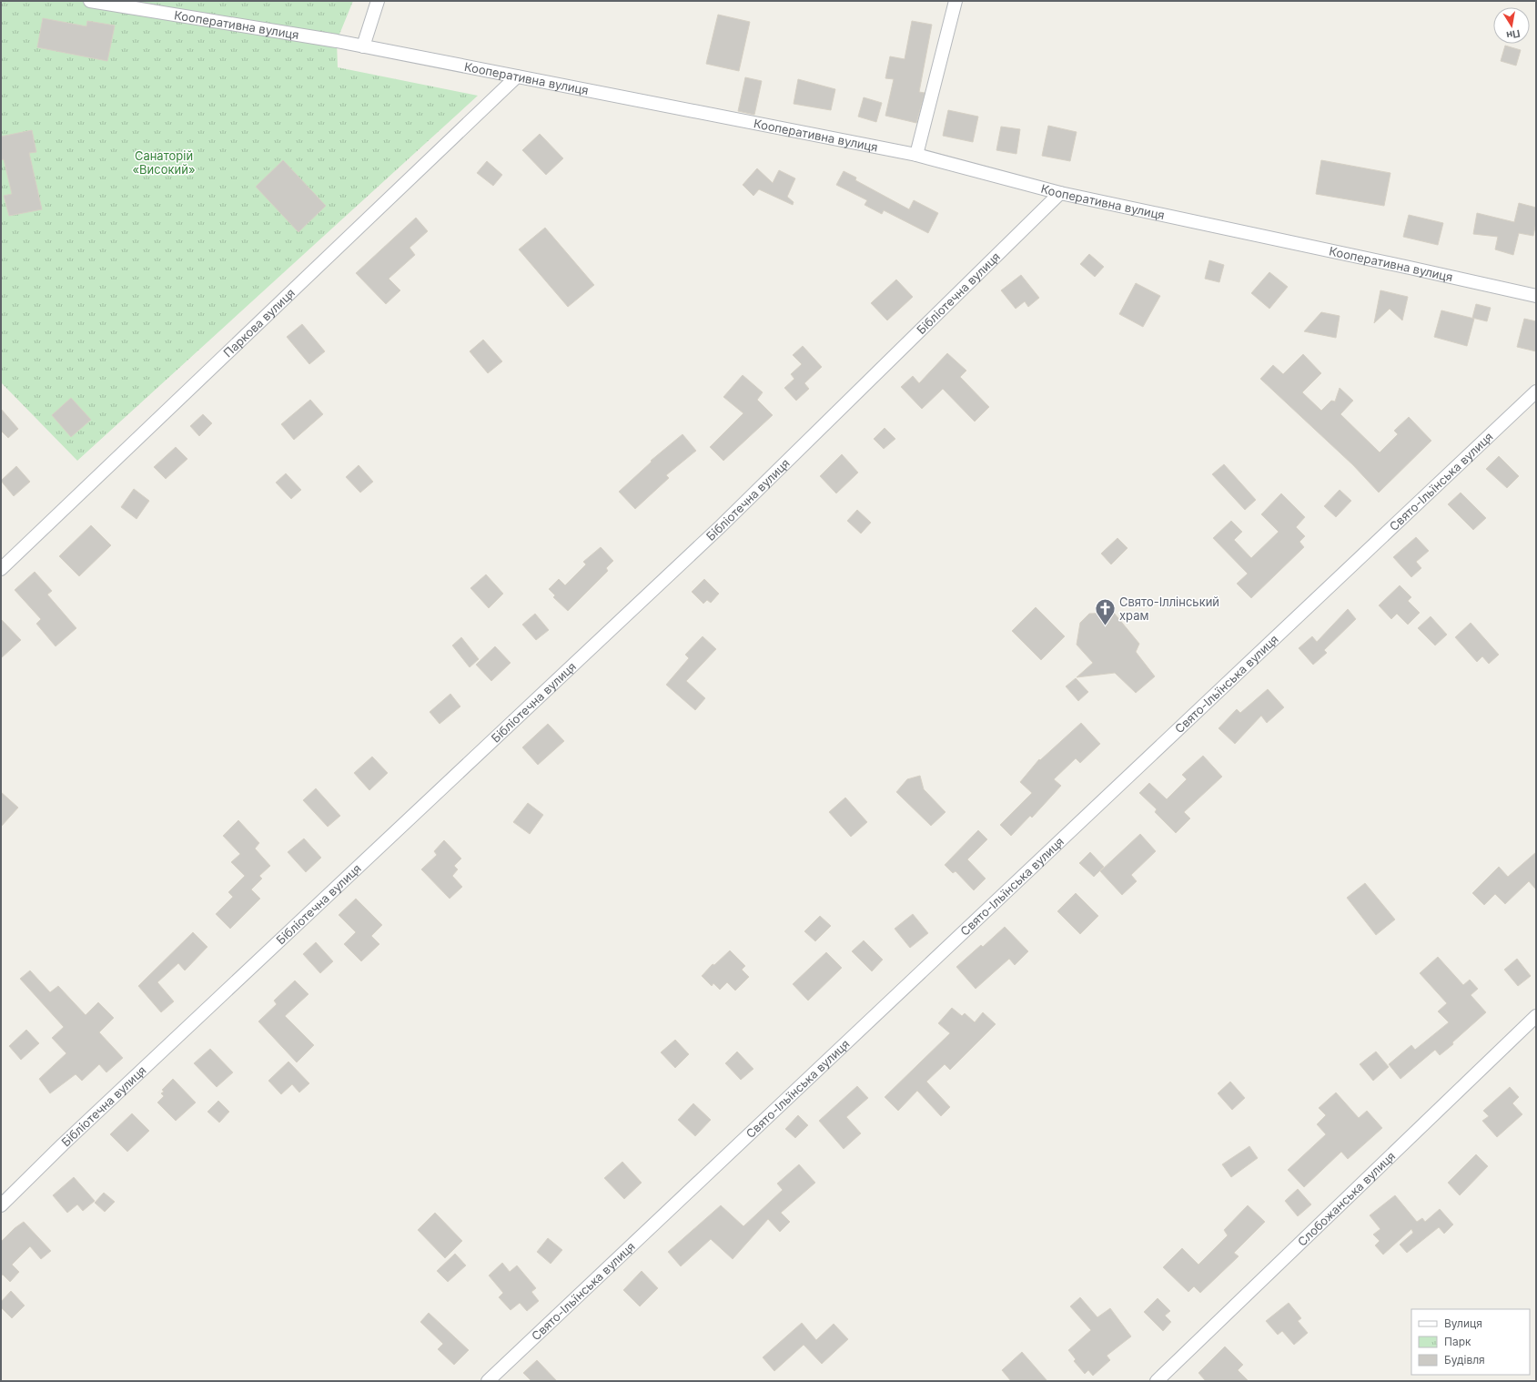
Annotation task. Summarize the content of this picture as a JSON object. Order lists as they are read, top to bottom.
{
  "streets": {
    "street": [
      "Кооперативна вулиця",
      "Бібліотечна вулиця",
      "Паркова вулиця",
      "Свято-Ільїнська вулиця",
      "Слобожанська вулиця"
    ]
  },
  "crossings": [
    ["Кооперативна вулиця", "Бібліотечна вулиця"],
    ["Кооперативна вулиця", "Паркова вулиця"]
  ],
  "parks": ["Санаторій «Високий»"],
  "places": {
    "church": ["Свято-Іллінський храм"]
  },
  "legend": ["Вулиця", "Парк", "Будівля"],
  "north": "bottom"
}
